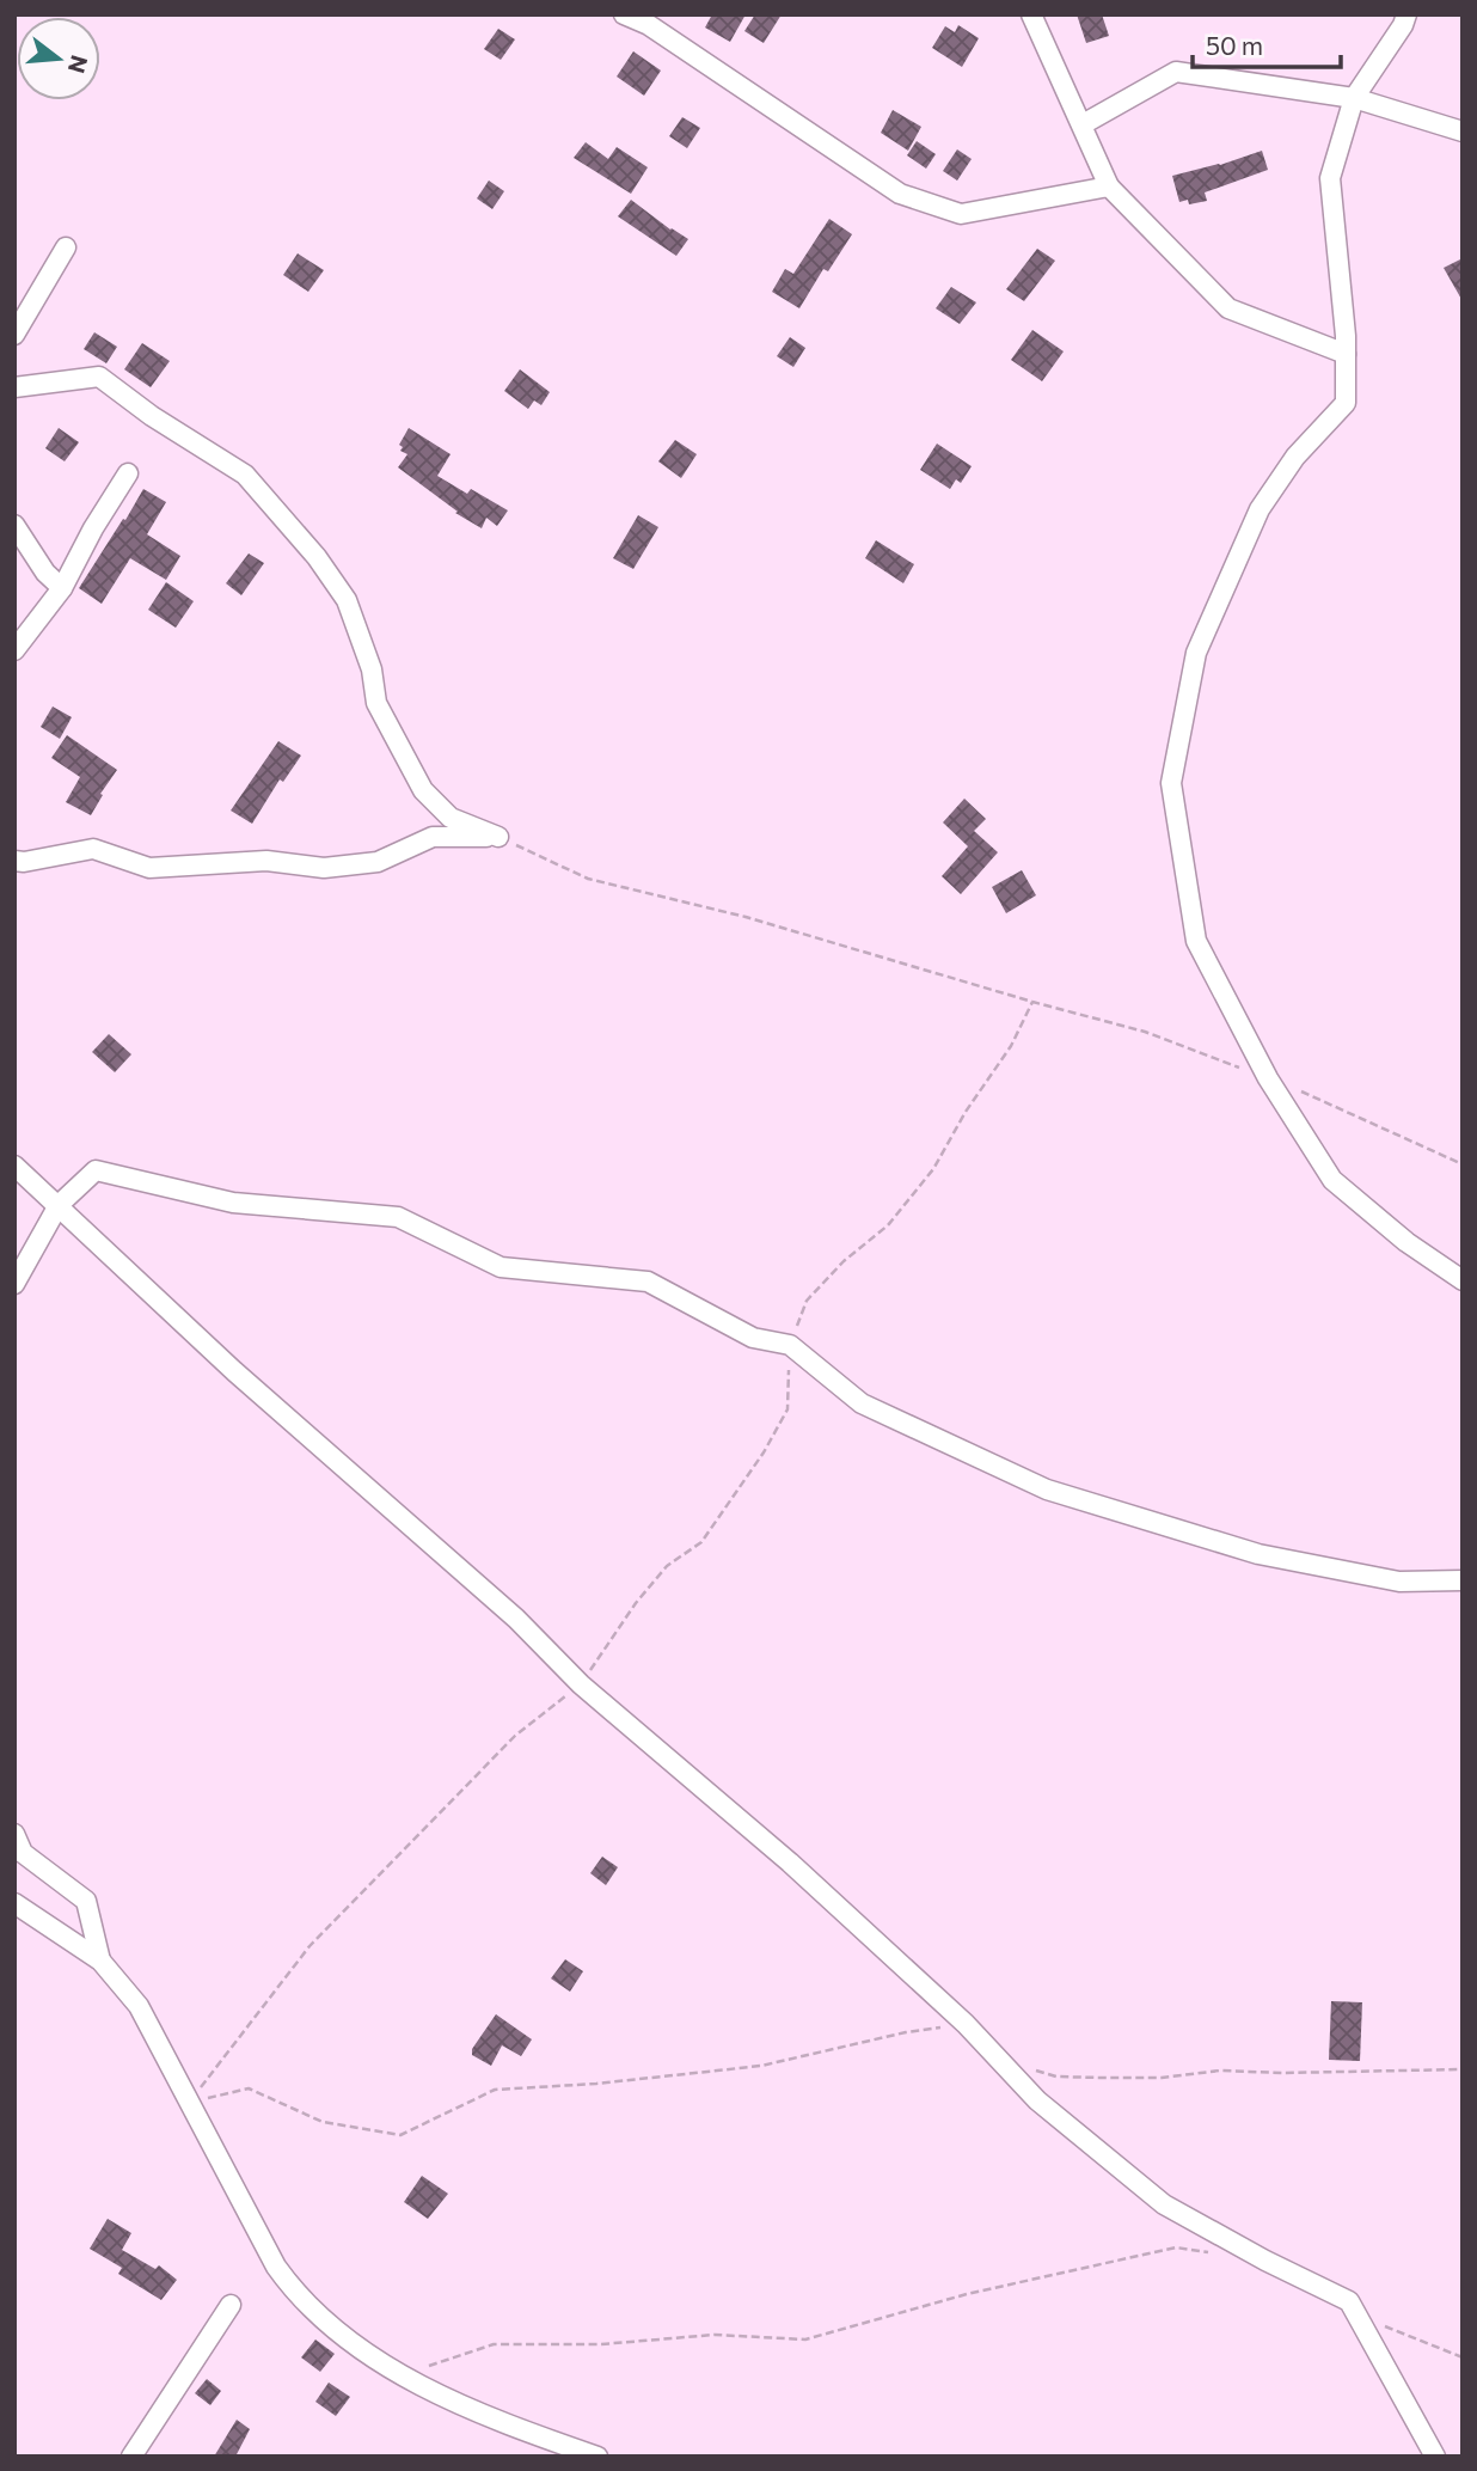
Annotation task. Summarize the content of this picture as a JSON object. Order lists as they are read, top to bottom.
{
  "scale_bar": "50 m",
  "north": "right"
}
